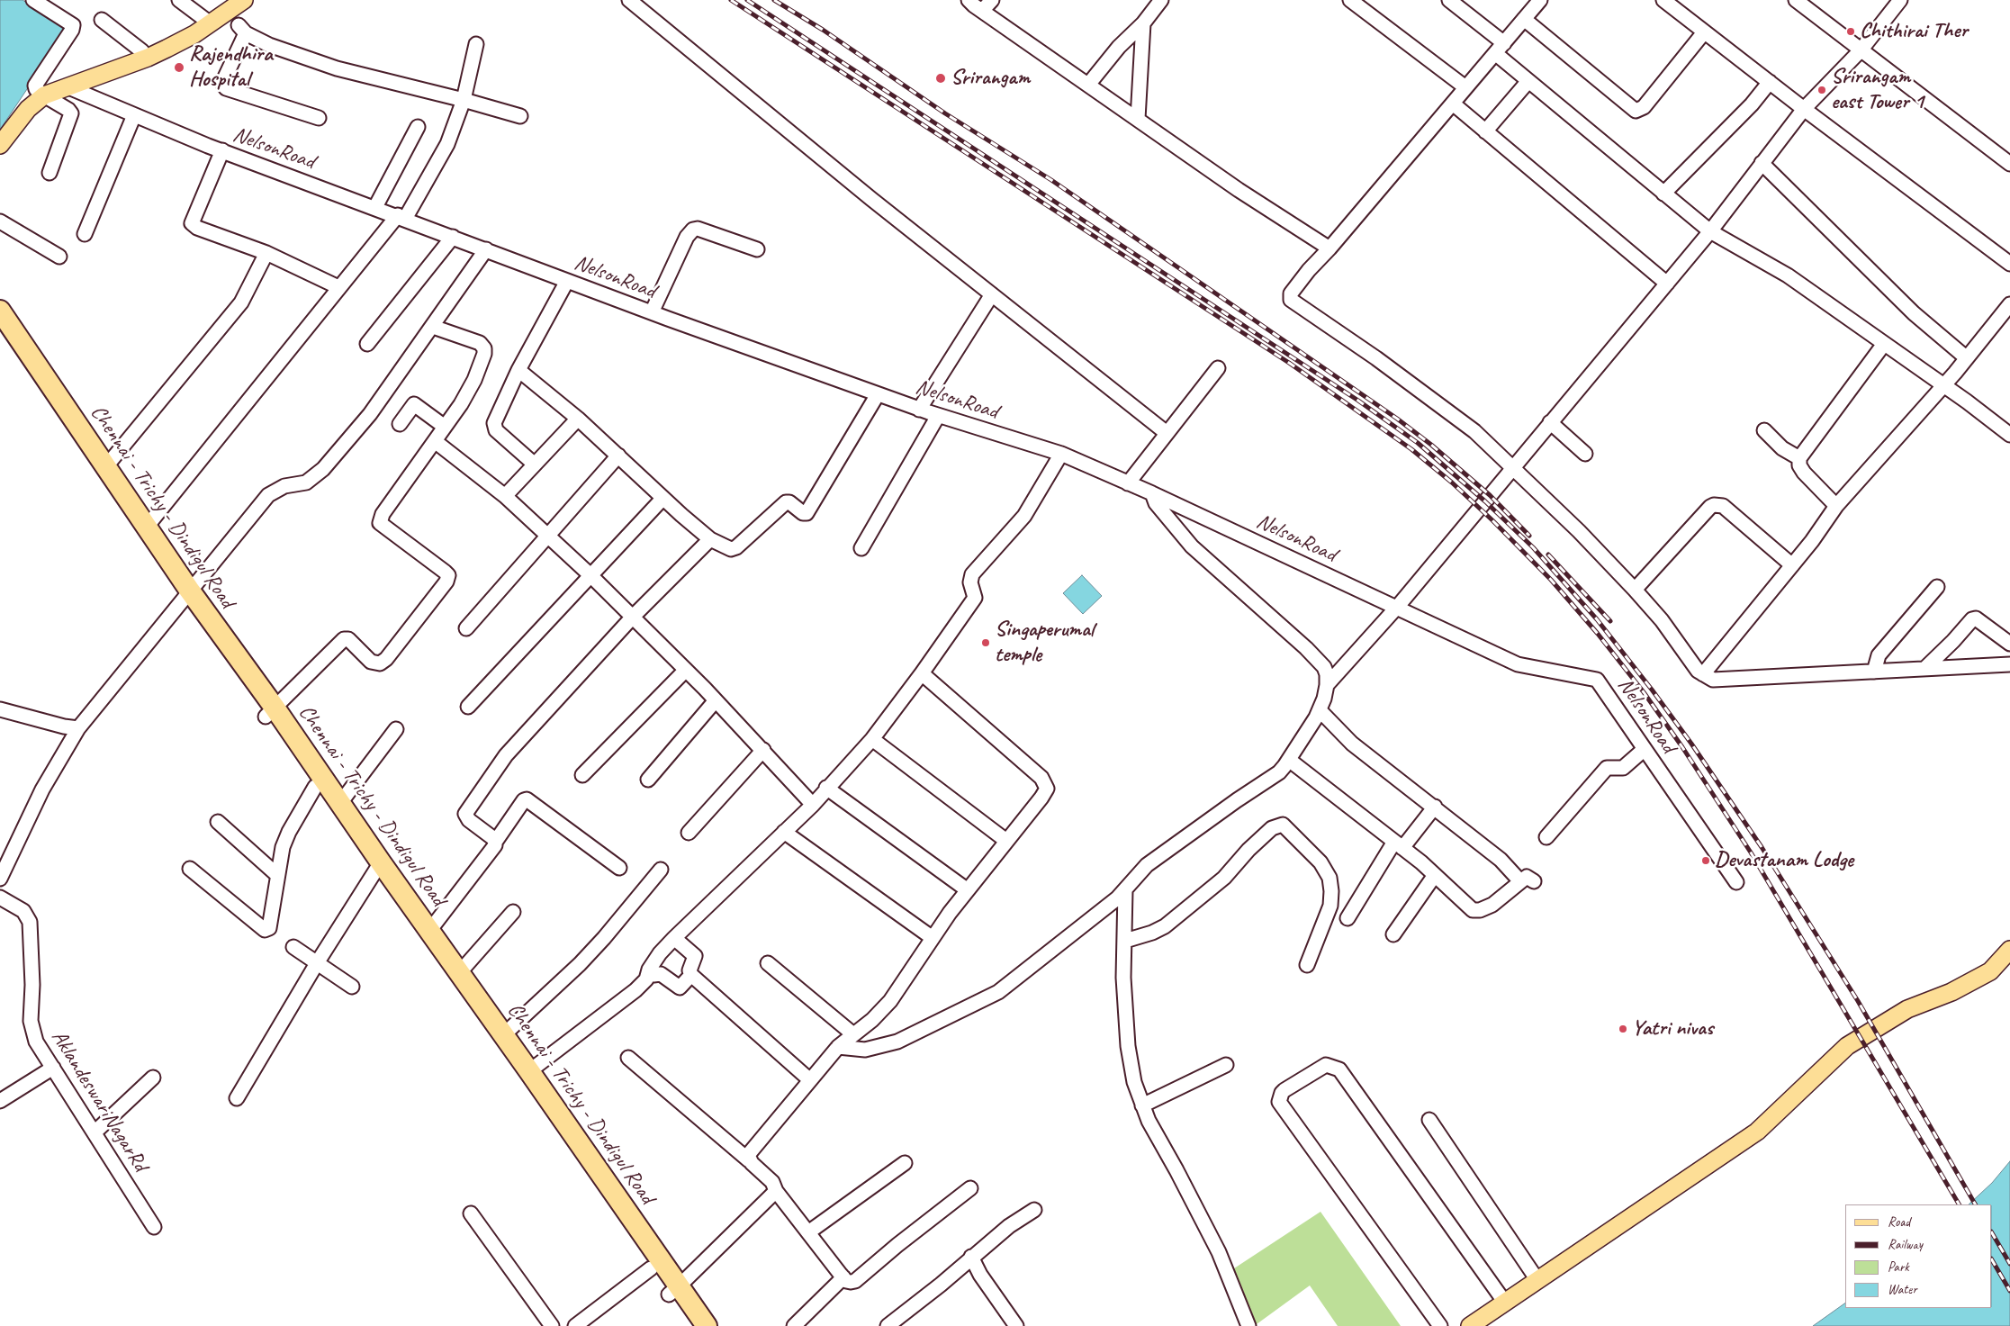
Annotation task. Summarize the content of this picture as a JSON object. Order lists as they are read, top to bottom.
{
  "streets": {
    "highway": ["Chennai - Trichy - Dindigul Road"],
    "street": ["NelsonRoad", "AklandeswariNagarRd"]
  },
  "places": [
    "Chithirai Ther",
    "Rajendhira Hospital",
    "Srirangam",
    "Srirangam east Tower 1",
    "Singaperumal temple",
    "Devastanam Lodge",
    "Yatri nivas"
  ],
  "legend": [
    "Road",
    "Railway",
    "Park",
    "Water"
  ]
}
